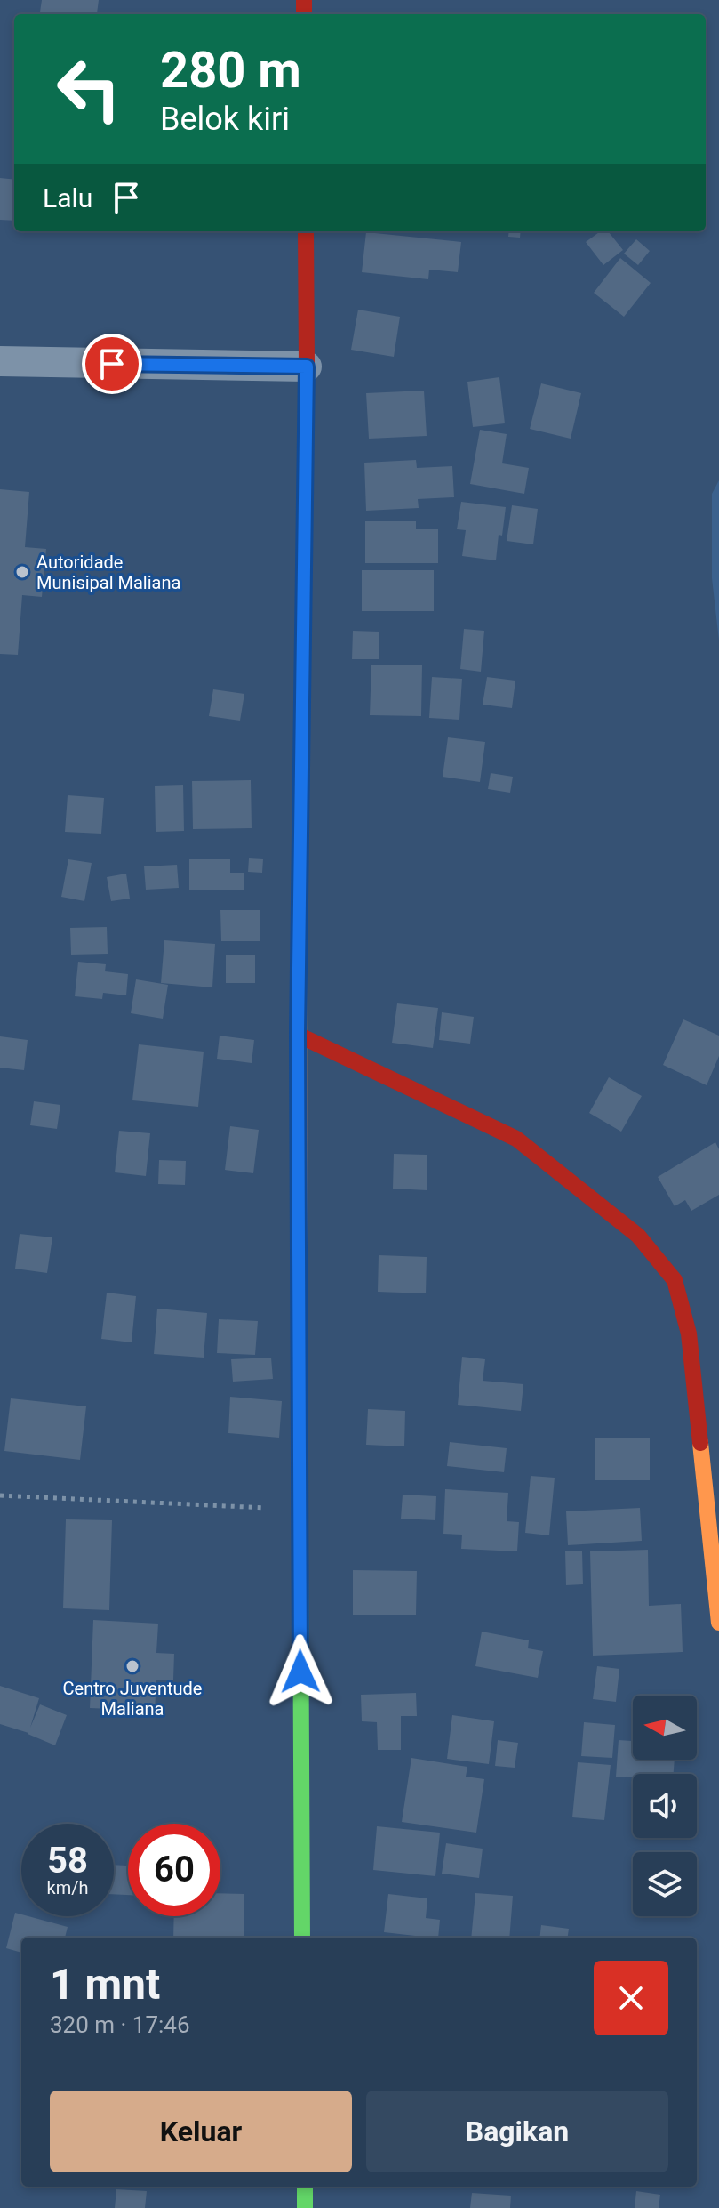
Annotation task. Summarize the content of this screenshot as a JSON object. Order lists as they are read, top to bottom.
{
  "places": ["Autoridade Munisipal Maliana", "Centro Juventude Maliana"],
  "north": "left",
  "page": {
    "turn": ["280 m", "Belok kiri"],
    "then": "Lalu",
    "speed": "58 km/h",
    "limit": "60",
    "heading": ["1 mnt", "320 m · 17:46"],
    "buttons": ["Keluar", "Bagikan"]
  }
}
